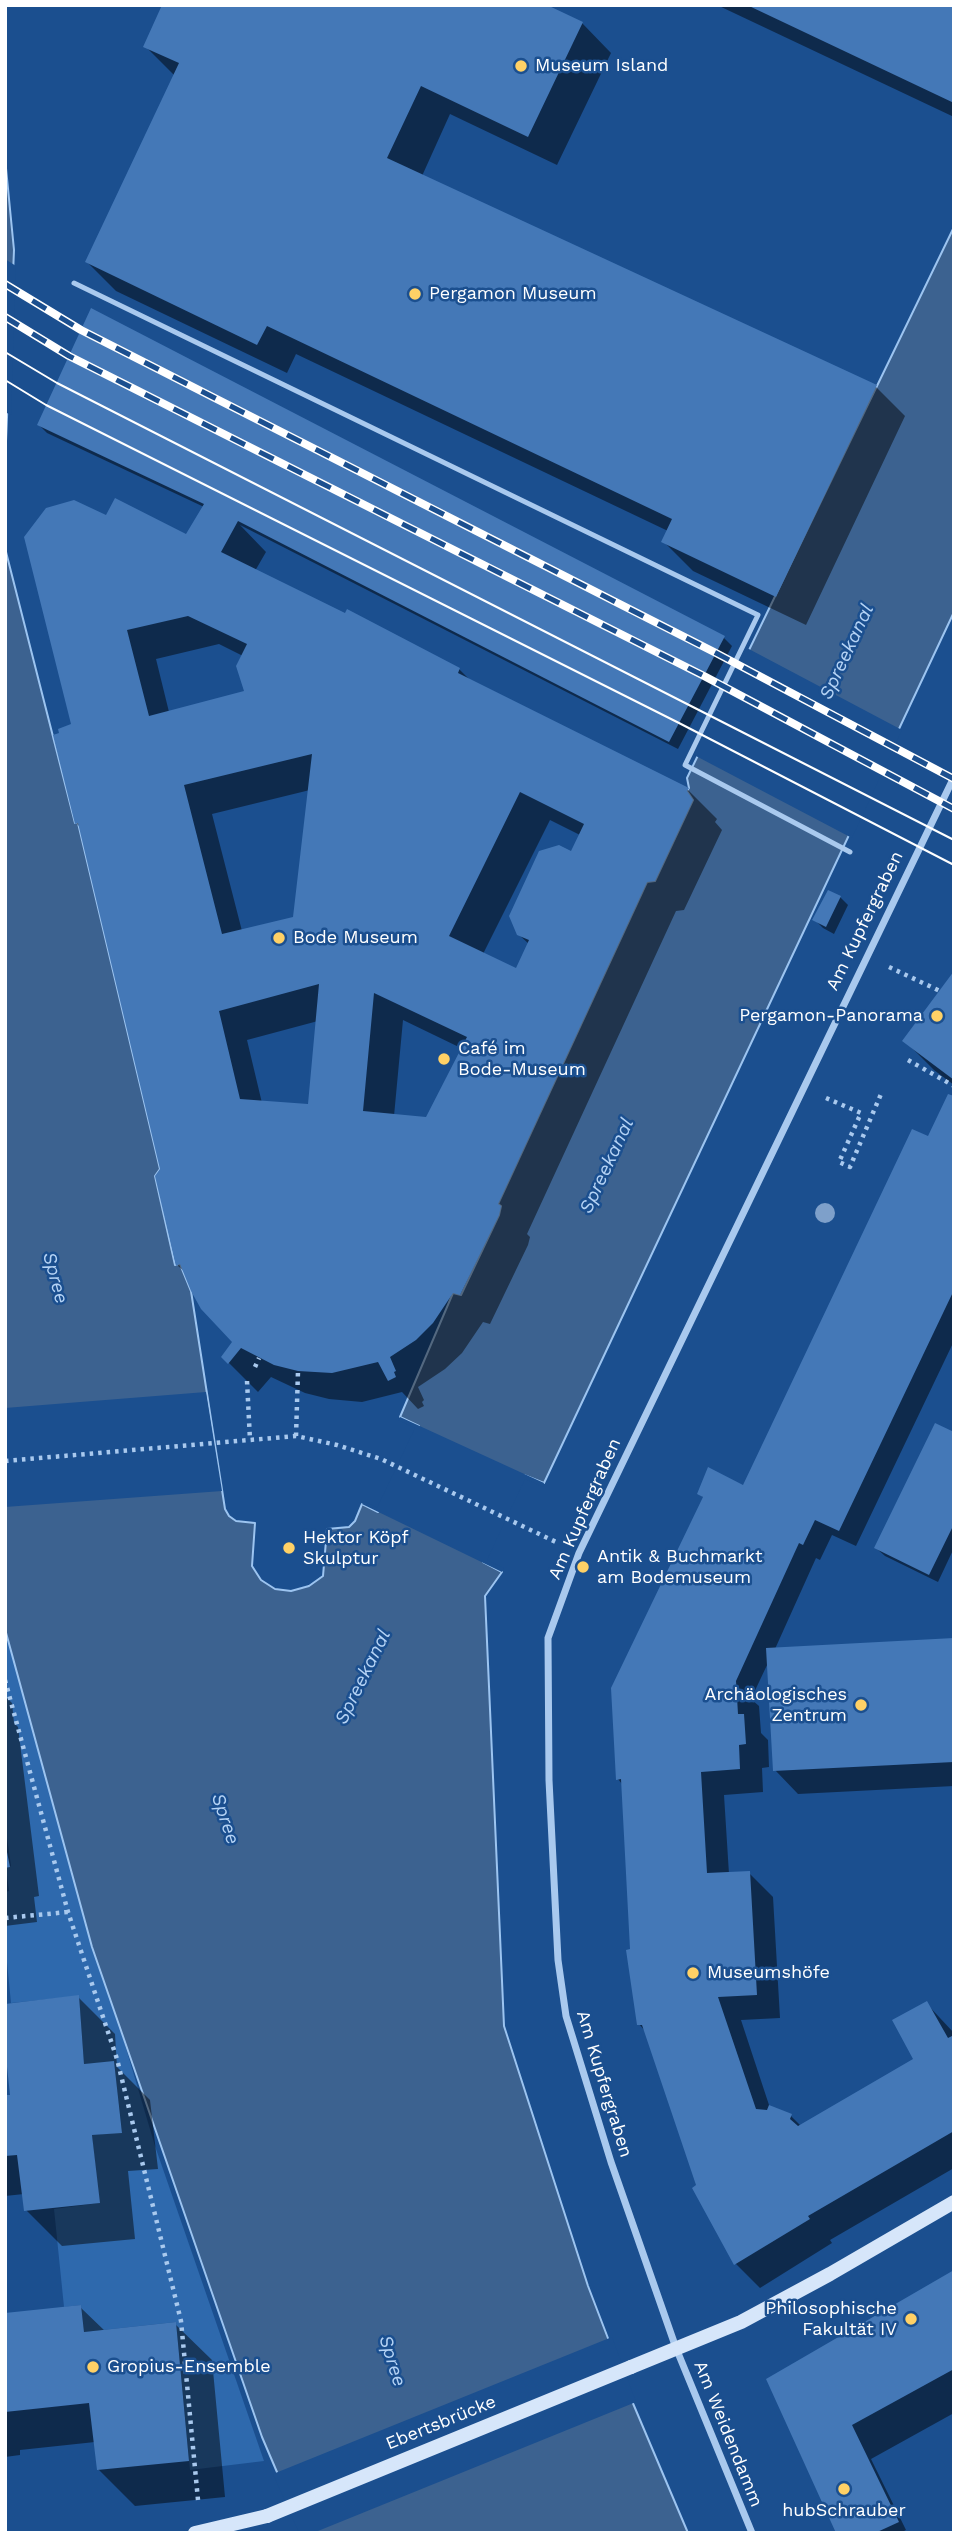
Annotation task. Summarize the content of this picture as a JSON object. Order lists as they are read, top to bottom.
{
  "streets": {
    "street": ["Am Kupfergraben", "Ebertsbrücke", "Am Weidendamm"]
  },
  "crossings": [
    ["Am Kupfergraben", "Ebertsbrücke"],
    ["Am Kupfergraben", "Am Weidendamm"],
    ["Ebertsbrücke", "Am Weidendamm"]
  ],
  "water": ["Spreekanal", "Spree"],
  "places": [
    "Museum Island",
    "Pergamon Museum",
    "Bode Museum",
    "Pergamon-Panorama",
    "Café im Bode-Museum",
    "Hektor Köpf Skulptur",
    "Antik & Buchmarkt am Bodemuseum",
    "Archäologisches Zentrum",
    "Museumshöfe",
    "Philosophische Fakultät IV",
    "Gropius-Ensemble",
    "hubSchrauber"
  ]
}
